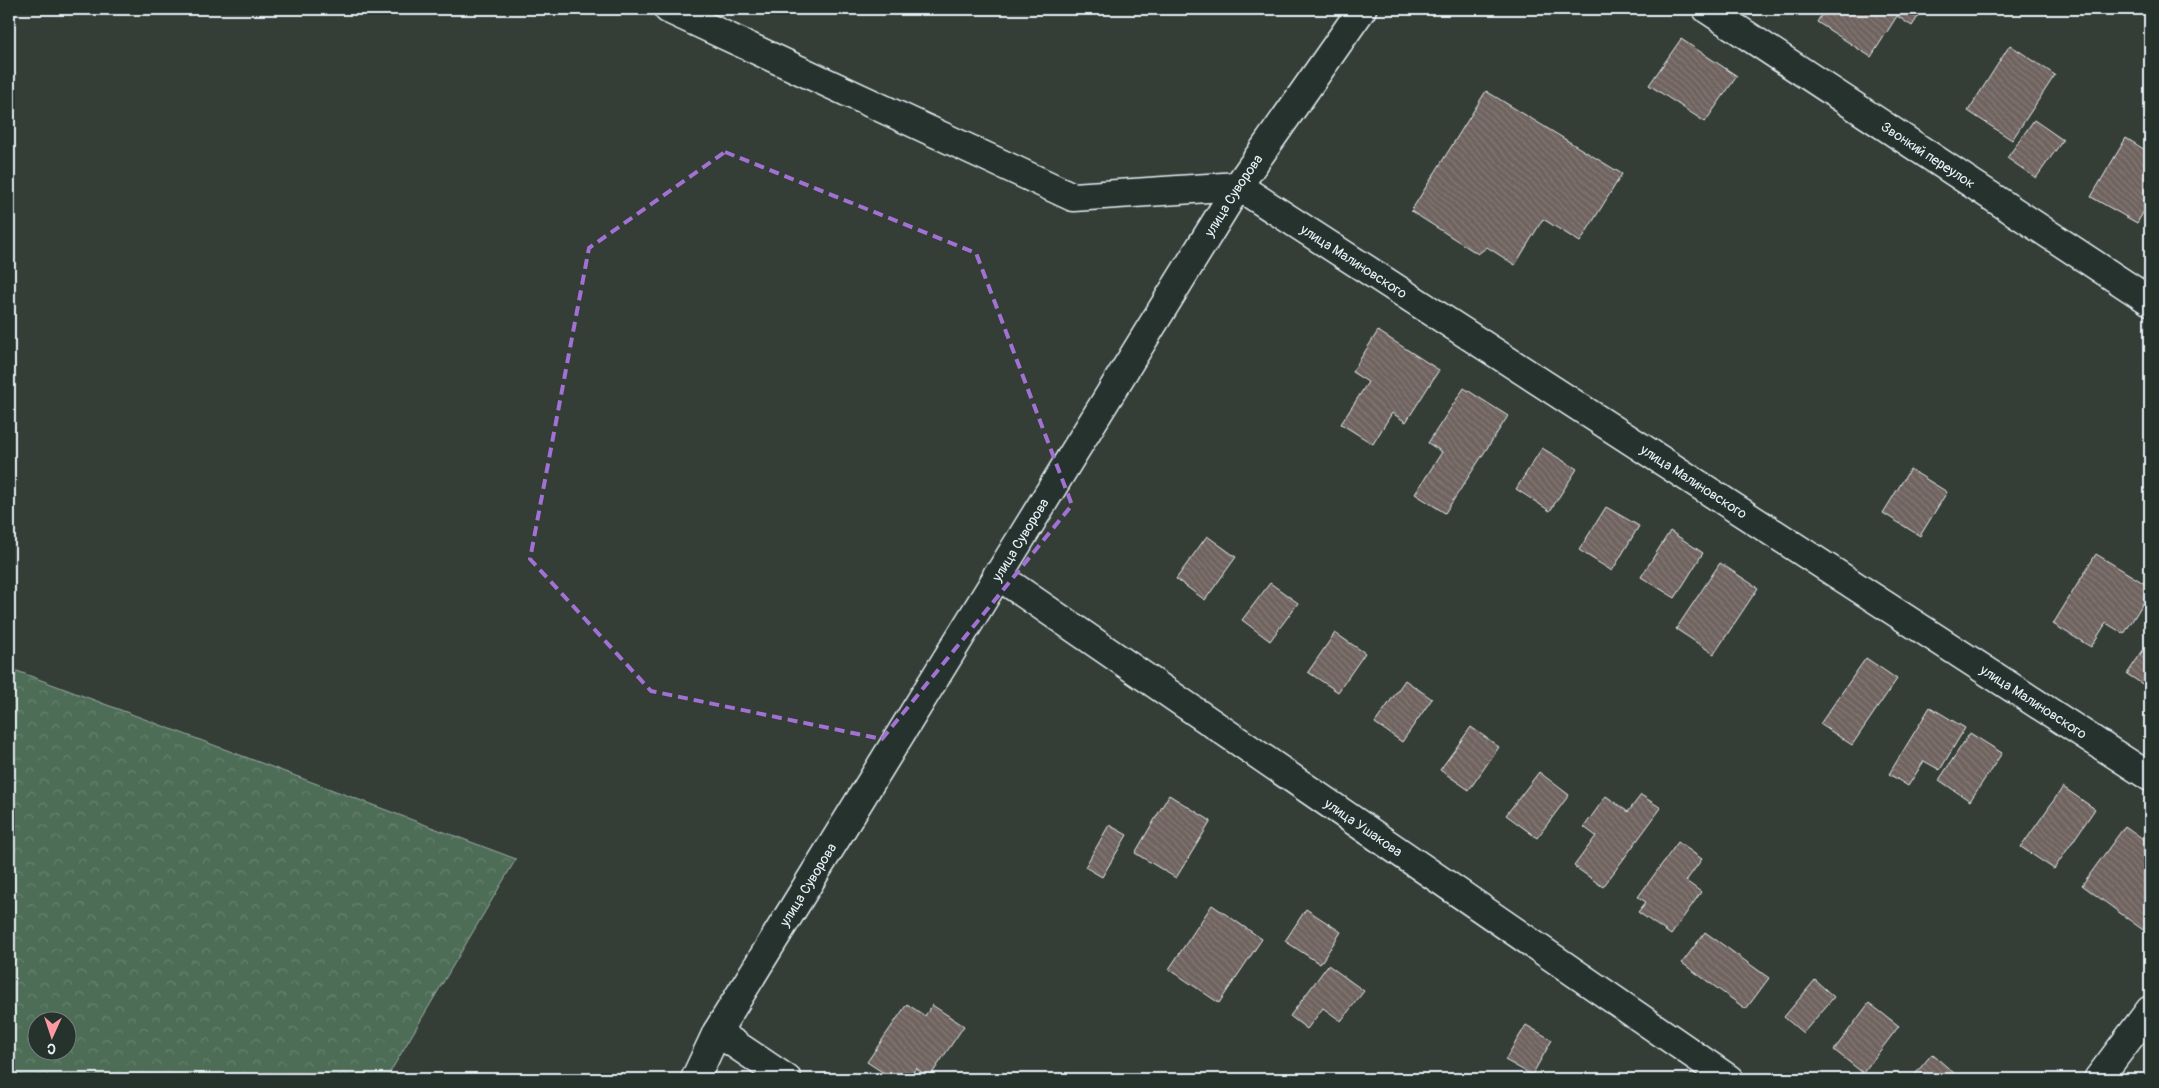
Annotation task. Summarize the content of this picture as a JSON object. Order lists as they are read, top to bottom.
{
  "streets": {
    "street": [
      "Звонкий переулок",
      "улица Суворова",
      "улица Малиновского",
      "улица Ушакова"
    ]
  },
  "crossings": [
    ["улица Суворова", "улица Малиновского"],
    ["улица Суворова", "улица Ушакова"]
  ],
  "north": "bottom"
}
